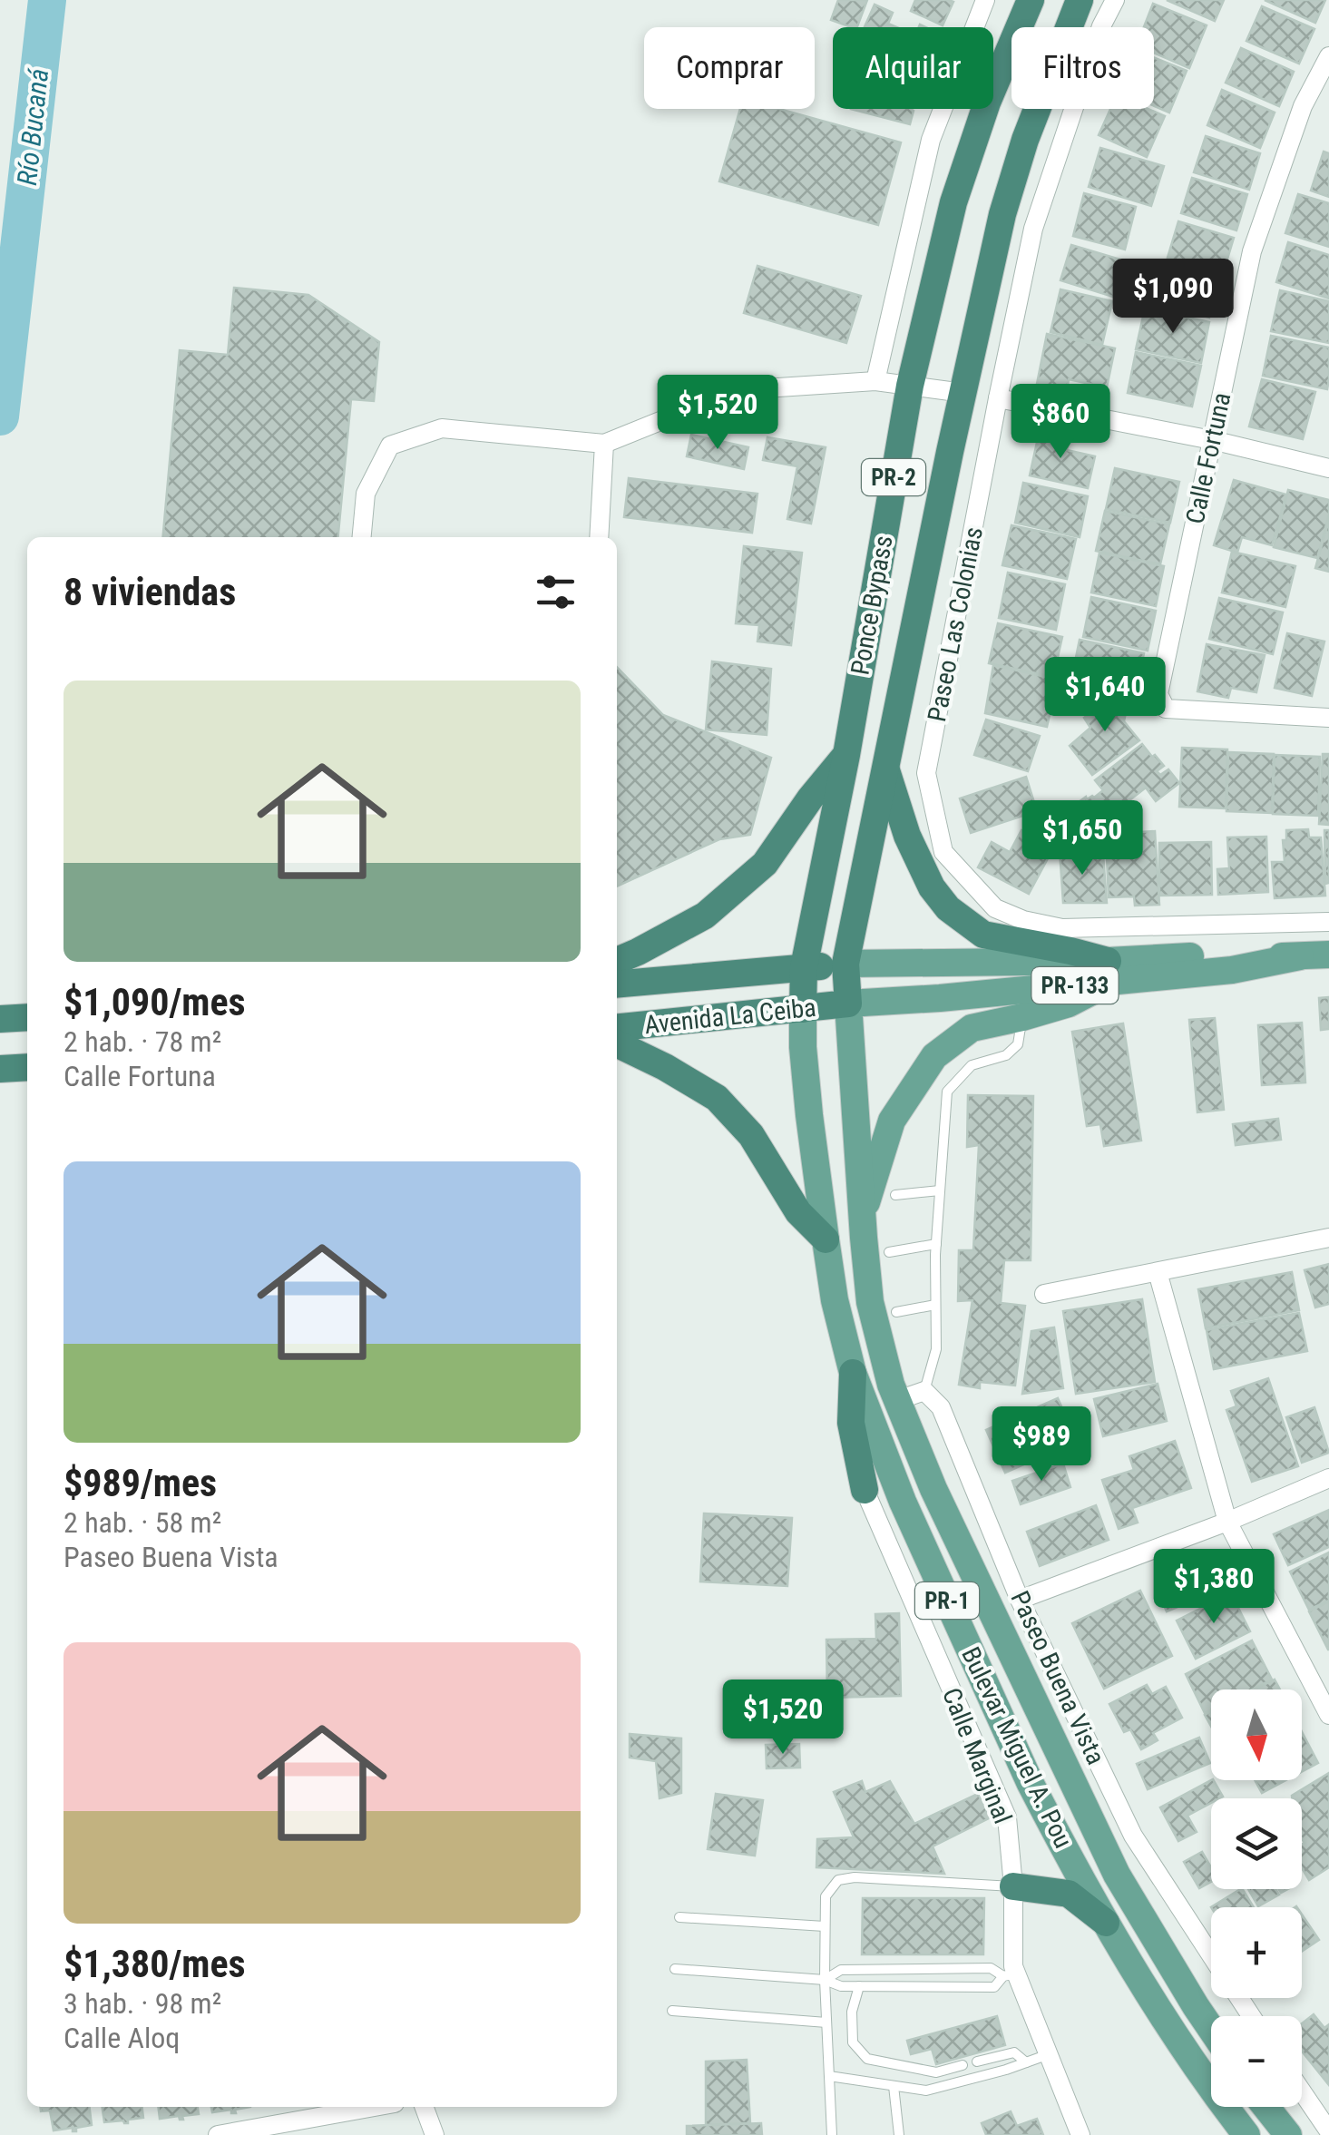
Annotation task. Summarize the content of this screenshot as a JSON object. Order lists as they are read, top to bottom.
{
  "streets": {
    "highway": [
      "PR-2",
      "Ponce Bypass",
      "Avenida La Ceiba",
      "PR-1"
    ],
    "main road": ["PR-133", "Bulevar Miguel A. Pou"],
    "street": [
      "Calle Fortuna",
      "Paseo Las Colonias",
      "Paseo Buena Vista",
      "Calle Marginal"
    ]
  },
  "crossings": [
    ["Ponce Bypass", "PR-133"],
    ["Ponce Bypass", "Avenida La Ceiba"],
    ["Ponce Bypass", "Bulevar Miguel A. Pou"],
    ["PR-133", "Avenida La Ceiba"],
    ["PR-133", "Bulevar Miguel A. Pou"],
    ["Avenida La Ceiba", "Bulevar Miguel A. Pou"]
  ],
  "water": ["Río Bucaná"],
  "north": "bottom",
  "page": {
    "chip": ["Comprar", "Alquilar", "Filtros"],
    "price": [
      "$1,090",
      "$1,520",
      "$860",
      "$1,640",
      "$1,650",
      "$989",
      "$1,380",
      "$1,520"
    ],
    "heading": "8 viviendas",
    "list": [
      {
        "name": "$1,090/mes",
        "note": "2 hab. · 78 m² · Calle Fortuna"
      },
      {
        "name": "$989/mes",
        "note": "2 hab. · 58 m² · Paseo Buena Vista"
      },
      {
        "name": "$1,380/mes",
        "note": "3 hab. · 98 m² · Calle Aloq"
      }
    ],
    "map_buttons": ["+", "−"]
  }
}
